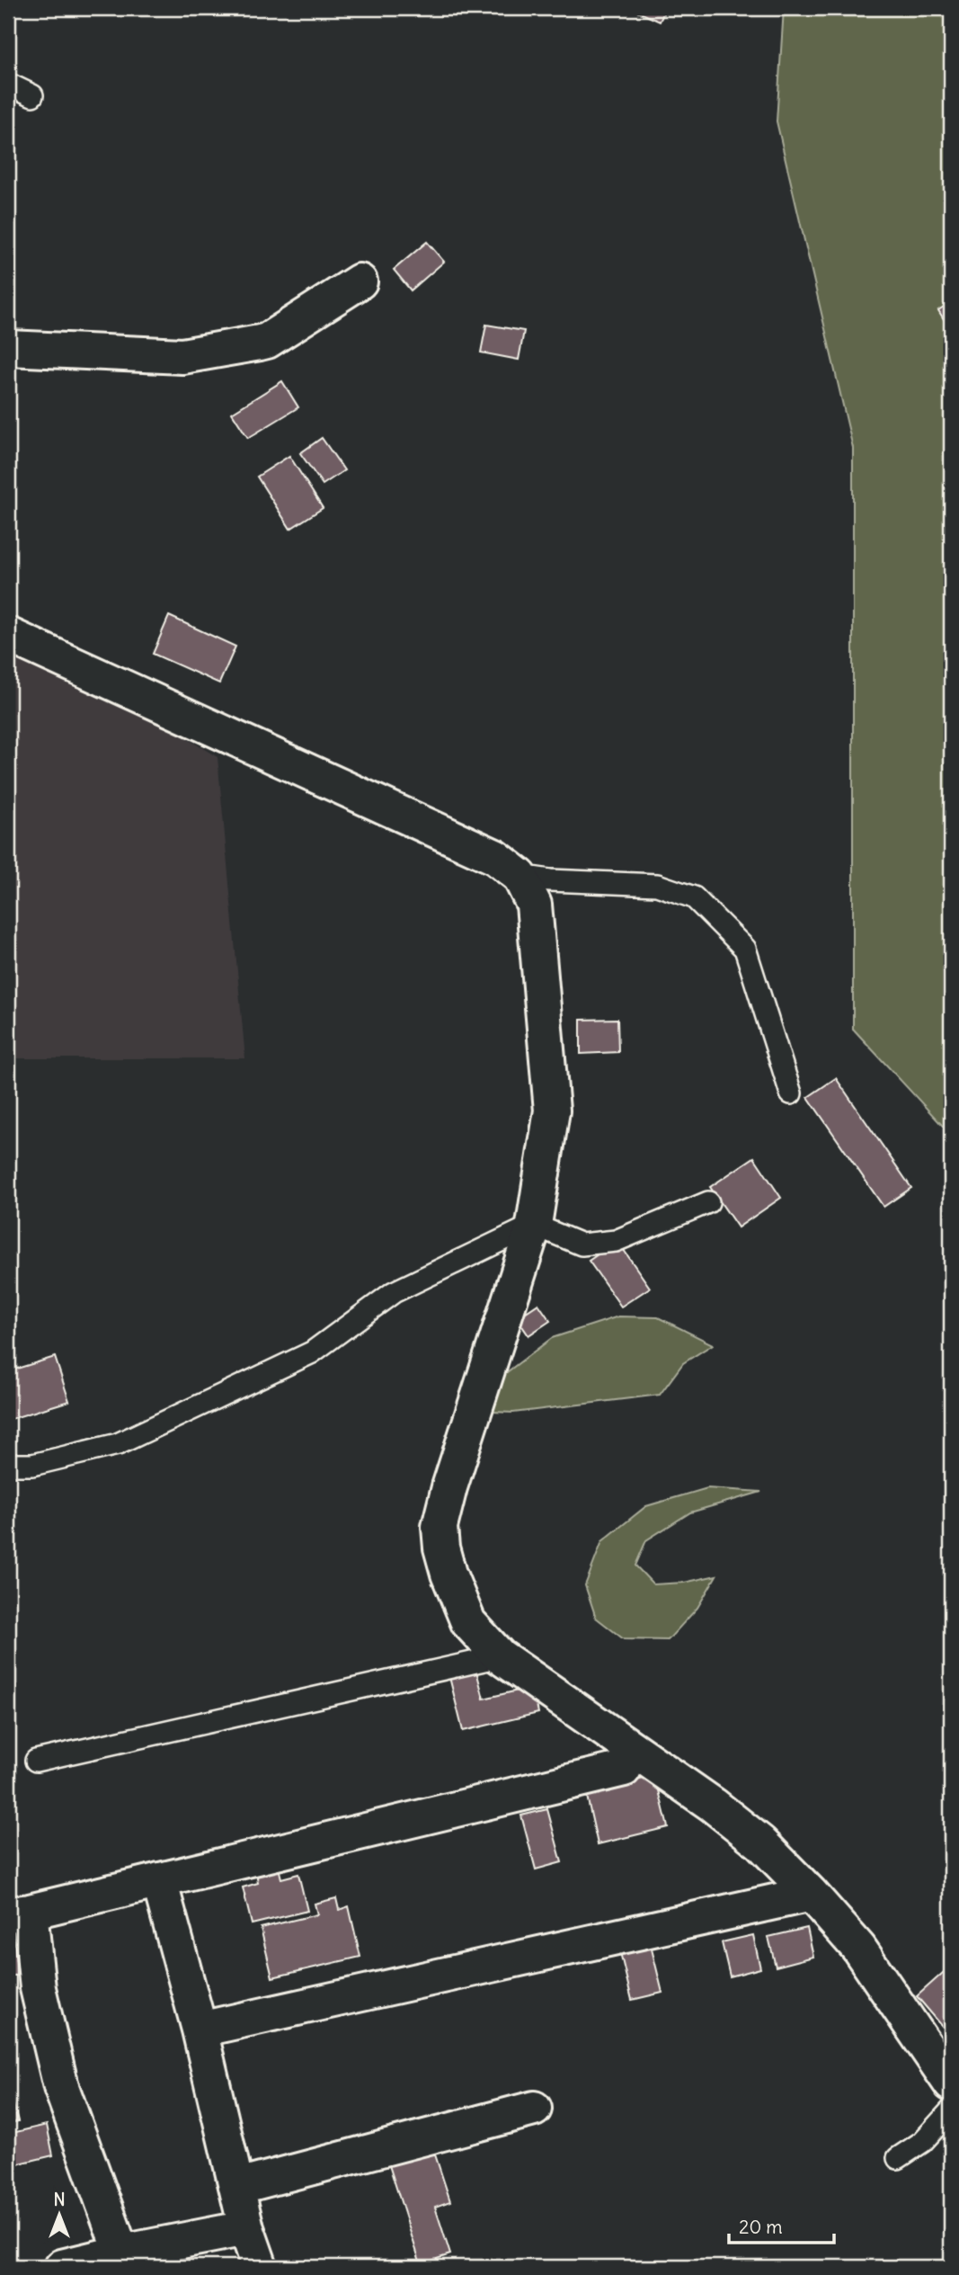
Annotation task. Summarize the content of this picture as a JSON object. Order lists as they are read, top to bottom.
{
  "scale_bar": "20 m",
  "north": "top"
}
